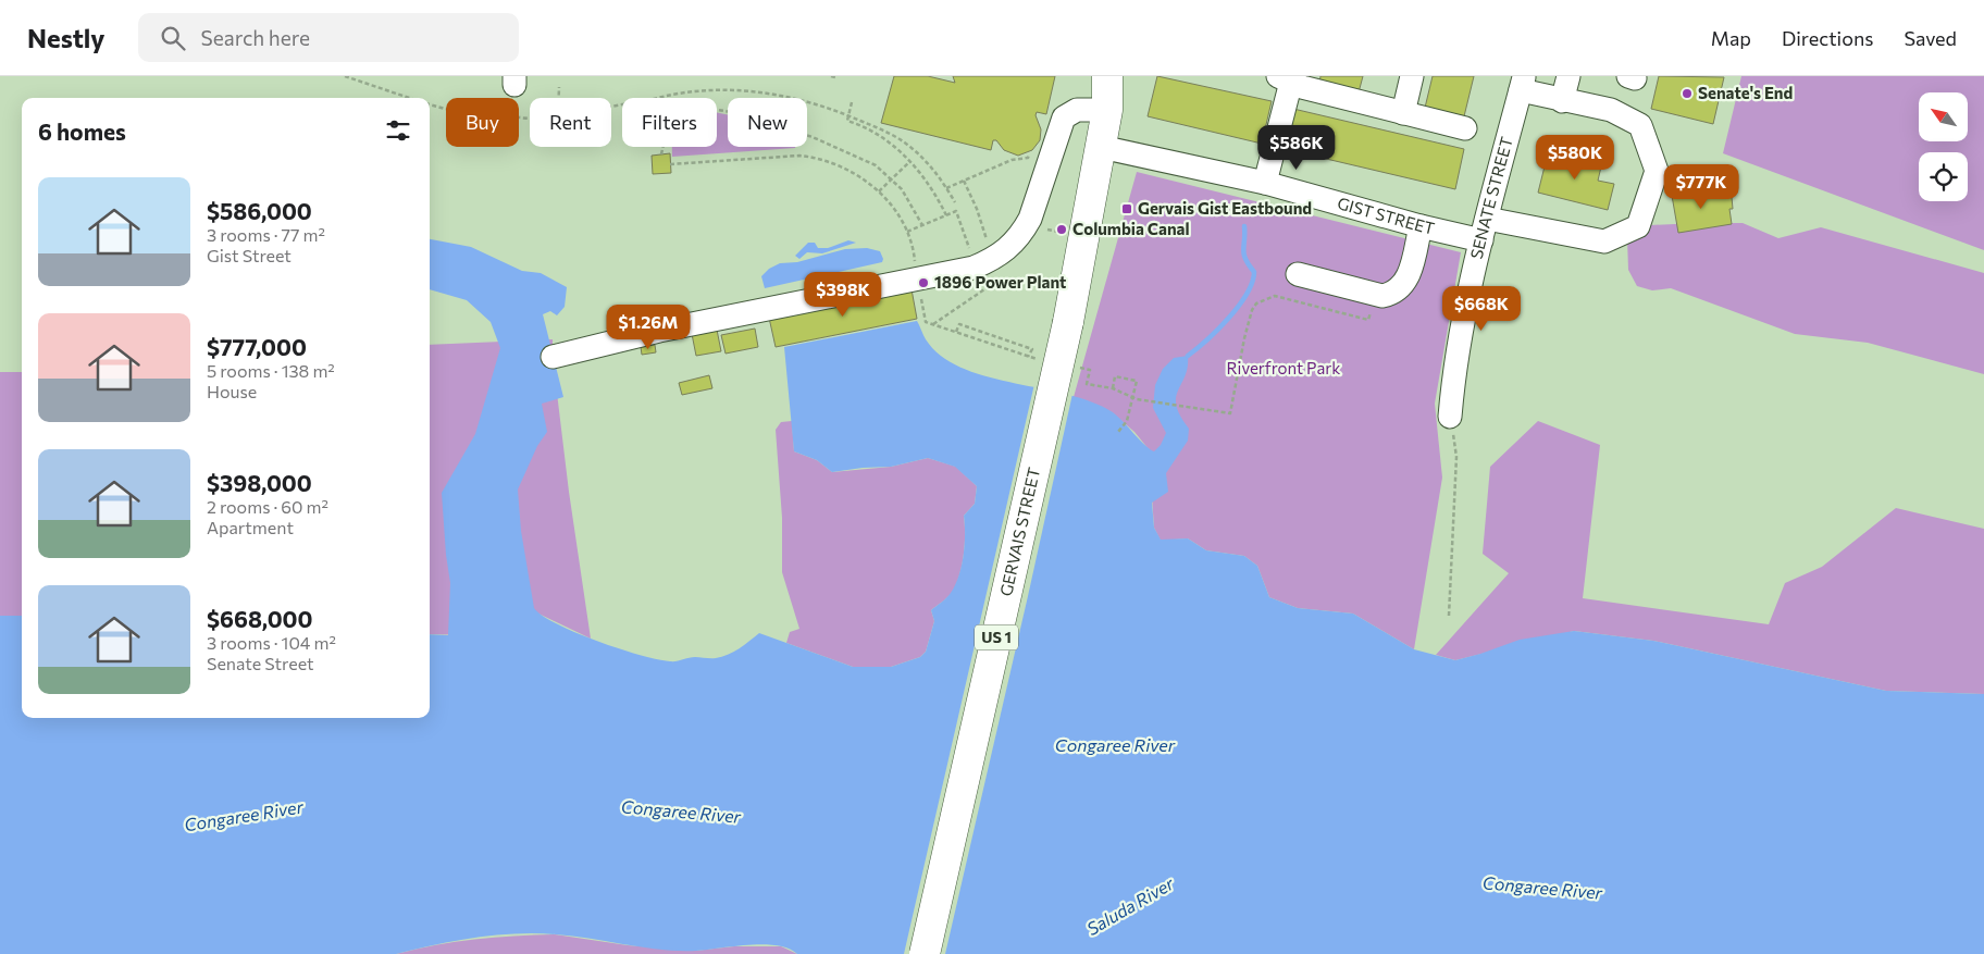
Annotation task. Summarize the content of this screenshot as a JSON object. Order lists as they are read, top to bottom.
{
  "streets": {
    "main road": ["GERVAIS STREET", "US 1"],
    "street": ["SENATE STREET", "GIST STREET"]
  },
  "crossings": [
    ["SENATE STREET", "GIST STREET"],
    ["GIST STREET", "GERVAIS STREET"]
  ],
  "water": ["Congaree River", "Saluda River"],
  "parks": ["Riverfront Park"],
  "places": {
    "other": ["Senate's End", "Columbia Canal", "1896 Power Plant"],
    "transit": ["Gervais Gist Eastbound"]
  },
  "north": "top left",
  "page": {
    "header": "Nestly",
    "search": "Search here",
    "nav": ["Map", "Directions", "Saved"],
    "chip": [
      "Buy",
      "Rent",
      "Filters",
      "New"
    ],
    "heading": "6 homes",
    "price": [
      "$586K",
      "$580K",
      "$777K",
      "$398K",
      "$668K",
      "$1.26M"
    ],
    "list": [
      {
        "name": "$586,000",
        "note": "3 rooms · 77 m² · Gist Street"
      },
      {
        "name": "$777,000",
        "note": "5 rooms · 138 m² · House"
      },
      {
        "name": "$398,000",
        "note": "2 rooms · 60 m² · Apartment"
      },
      {
        "name": "$668,000",
        "note": "3 rooms · 104 m² · Senate Street"
      }
    ]
  }
}
